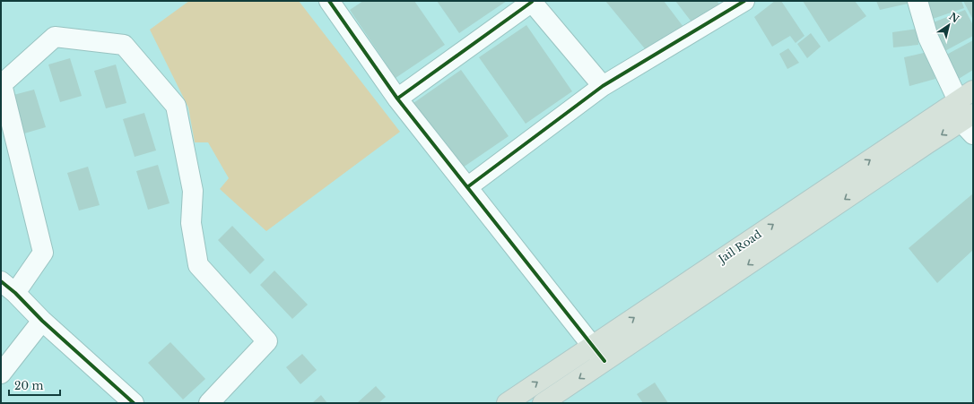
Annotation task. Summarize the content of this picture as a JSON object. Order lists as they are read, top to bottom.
{
  "streets": {
    "main road": ["Jail Road"]
  },
  "scale_bar": "20 m",
  "north": "top right"
}
